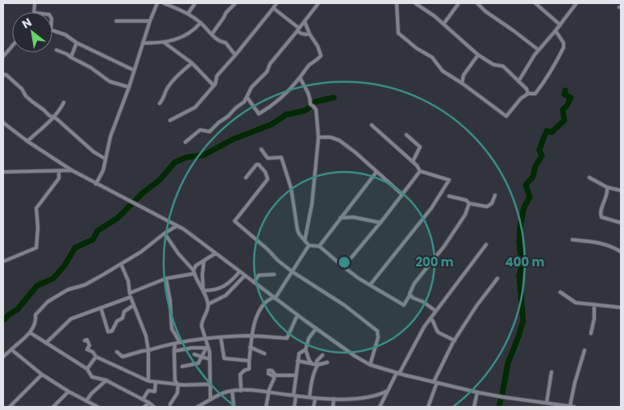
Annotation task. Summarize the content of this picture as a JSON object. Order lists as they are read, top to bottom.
{
  "north": "top left",
  "rings": ["200 m", "400 m"]
}
